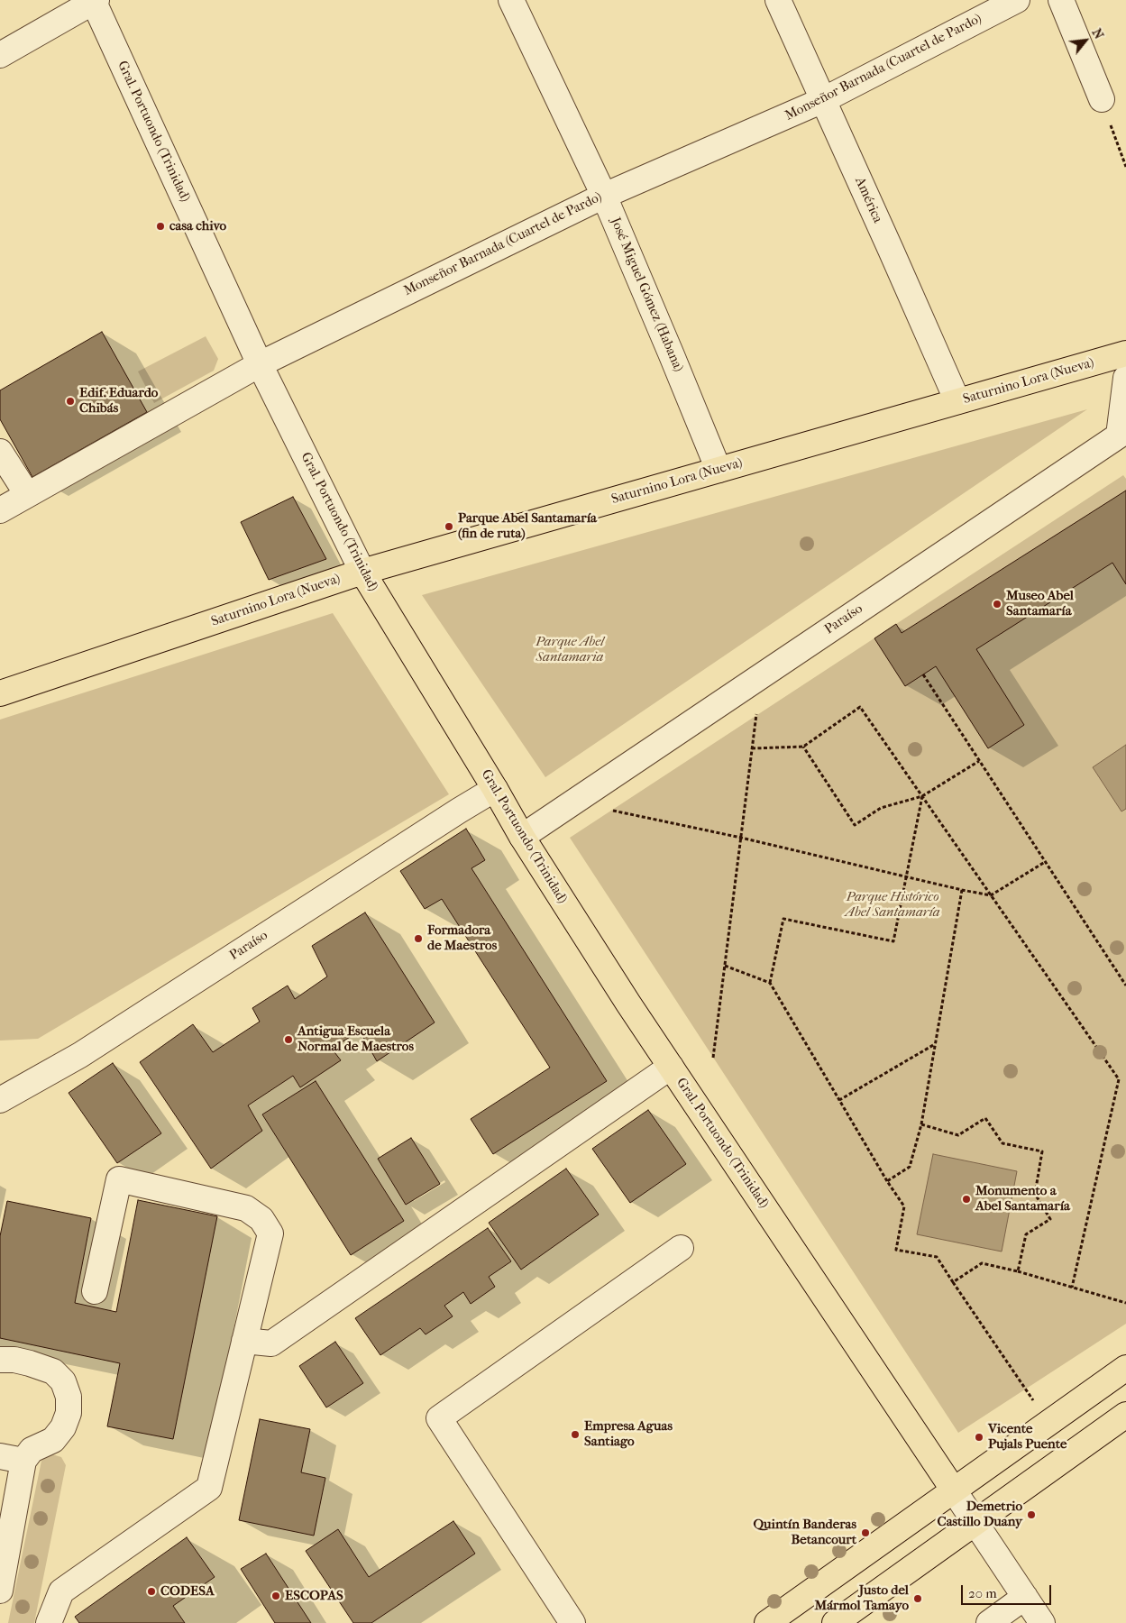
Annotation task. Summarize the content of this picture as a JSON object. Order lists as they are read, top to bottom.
{
  "streets": {
    "main road": ["Gral. Portuondo (Trinidad)", "Saturnino Lora (Nueva)"],
    "street": [
      "Monseñor Barnada (Cuartel de Pardo)",
      "América",
      "José Miguel Gómez (Habana)",
      "Paraíso"
    ]
  },
  "crossings": [
    ["Monseñor Barnada (Cuartel de Pardo)", "Gral. Portuondo (Trinidad)"],
    ["Monseñor Barnada (Cuartel de Pardo)", "América"],
    ["Monseñor Barnada (Cuartel de Pardo)", "José Miguel Gómez (Habana)"],
    ["Gral. Portuondo (Trinidad)", "Saturnino Lora (Nueva)"],
    ["Gral. Portuondo (Trinidad)", "Paraíso"],
    ["América", "Saturnino Lora (Nueva)"],
    ["José Miguel Gómez (Habana)", "Saturnino Lora (Nueva)"]
  ],
  "parks": ["Parque Abel Santamaria", "Parque Histórico Abel Santamaría"],
  "places": [
    "casa chivo",
    "Edif. Eduardo Chibás",
    "Parque Abel Santamaría (fin de ruta)",
    "Museo Abel Santamaría",
    "Formadora de Maestros",
    "Antigua Escuela Normal de Maestros",
    "Monumento a Abel Santamaría",
    "Empresa Aguas Santiago",
    "Vicente Pujals Puente",
    "Demetrio Castillo Duany",
    "Quintín Banderas Betancourt",
    "CODESA",
    "ESCOPAS",
    "Justo del Mármol Tamayo"
  ],
  "scale_bar": "20 m",
  "north": "top right"
}
